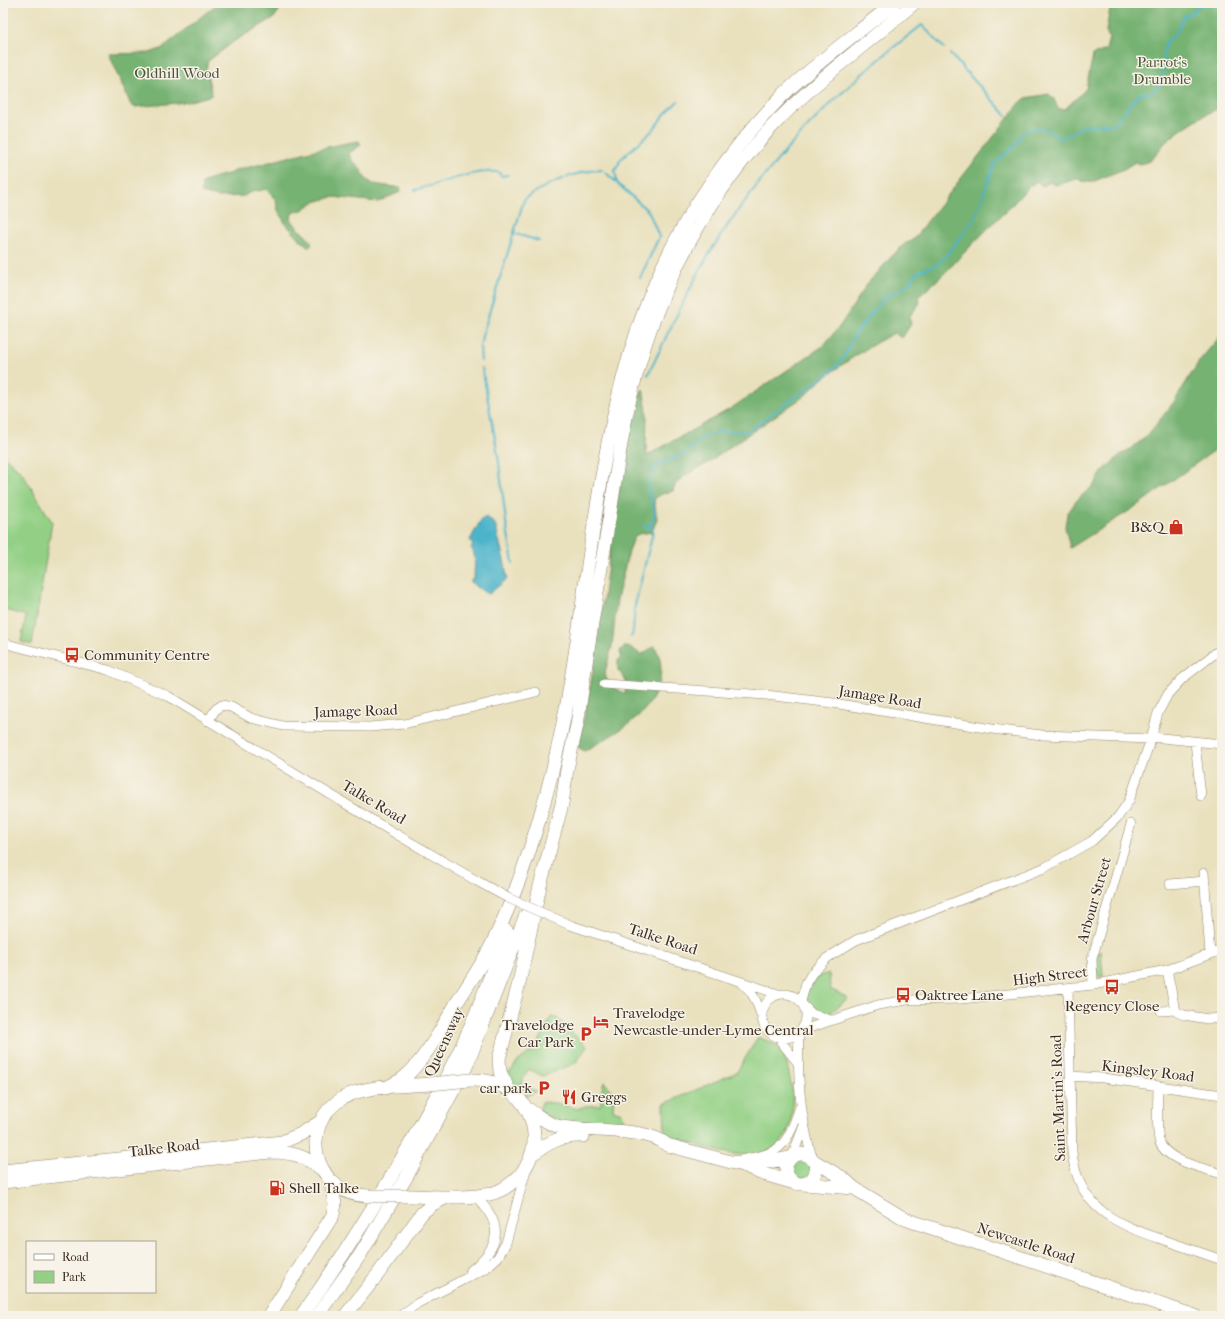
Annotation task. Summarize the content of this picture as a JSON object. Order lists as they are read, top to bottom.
{
  "streets": {
    "highway": ["Talke Road", "Queensway", "Newcastle Road"],
    "street": [
      "Jamage Road",
      "Arbour Street",
      "High Street",
      "Kingsley Road",
      "Saint Martin's Road"
    ]
  },
  "crossings": [
    ["Jamage Road", "Talke Road"],
    ["Talke Road", "High Street"],
    ["Arbour Street", "High Street"],
    ["High Street", "Saint Martin's Road"],
    ["Kingsley Road", "Saint Martin's Road"]
  ],
  "parks": ["Parrot's Drumble", "Oldhill Wood"],
  "places": {
    "shop": ["B&Q"],
    "bus stop": ["Community Centre", "Regency Close", "Oaktree Lane"],
    "hotel": ["Travelodge Newcastle-under-Lyme Central"],
    "parking": ["Travelodge Car Park", "car park"],
    "restaurant": ["Greggs"],
    "fuel station": ["Shell Talke"]
  },
  "legend": ["Road", "Park"]
}
